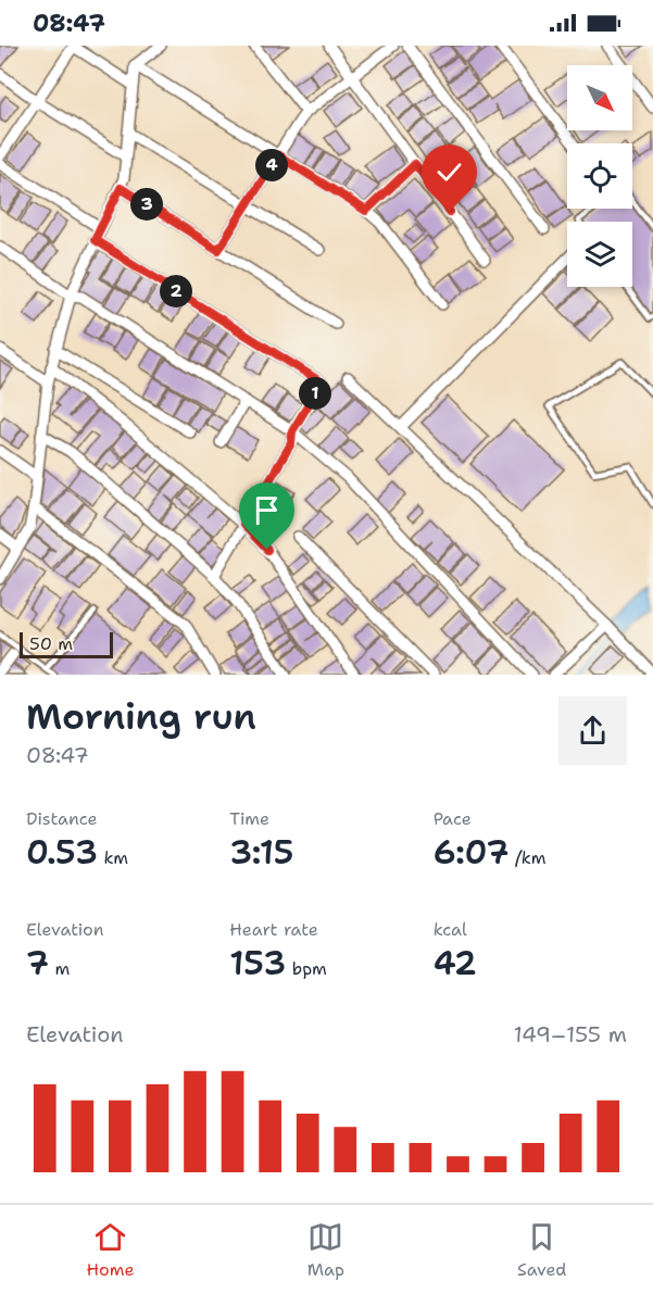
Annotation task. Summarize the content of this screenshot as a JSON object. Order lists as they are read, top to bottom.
{
  "scale_bar": "50 m",
  "north": "bottom right",
  "page": {
    "status": "08:47",
    "pins": [
      "4",
      "3",
      "2",
      "1"
    ],
    "scale": "50 m",
    "heading": ["Morning run", "08:47"],
    "stats": [
      ["Distance", "0.53 km"],
      ["Time", "3:15"],
      ["Pace", "6:07 /km"],
      ["Elevation", "7 m"],
      ["Heart rate", "153 bpm"],
      ["kcal", "42"]
    ],
    "chart": ["Elevation", "149–155 m"],
    "tabs": ["Home", "Map", "Saved"]
  }
}
